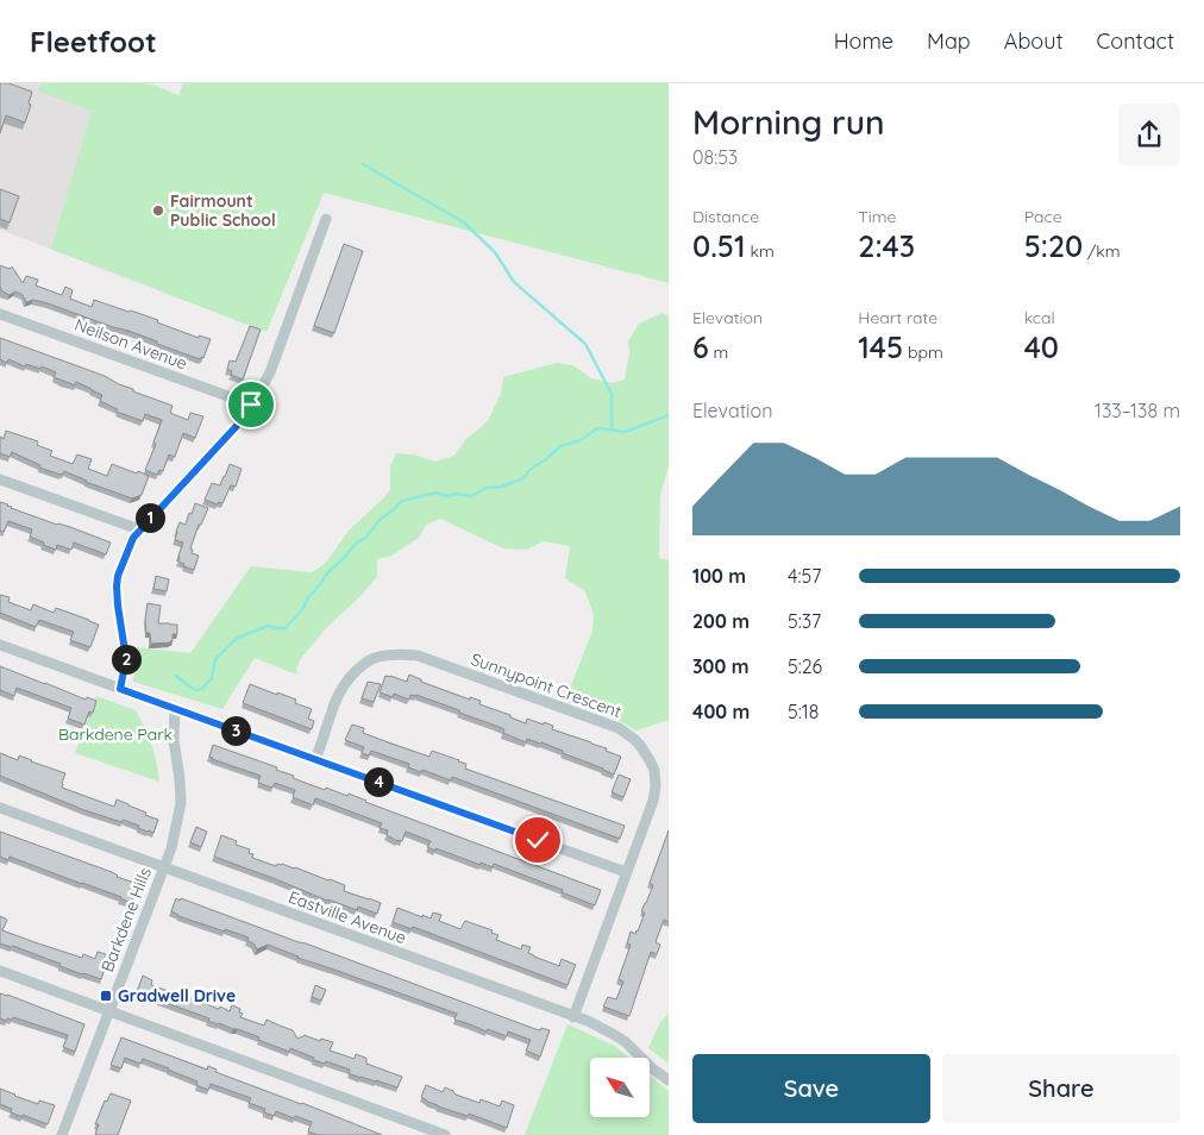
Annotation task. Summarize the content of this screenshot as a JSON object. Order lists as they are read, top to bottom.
{
  "streets": {
    "street": [
      "Neilson Avenue",
      "Sunnypoint Crescent",
      "Eastville Avenue",
      "Barkdene Hills"
    ]
  },
  "crossings": [
    ["Sunnypoint Crescent", "Eastville Avenue"],
    ["Eastville Avenue", "Barkdene Hills"]
  ],
  "parks": ["Barkdene Park"],
  "places": {
    "other": ["Fairmount Public School"],
    "transit": ["Gradwell Drive"]
  },
  "north": "top left",
  "page": {
    "header": "Fleetfoot",
    "nav": [
      "Home",
      "Map",
      "About",
      "Contact"
    ],
    "heading": ["Morning run", "08:53"],
    "stats": [
      ["Distance", "0.51 km"],
      ["Time", "2:43"],
      ["Pace", "5:20 /km"],
      ["Elevation", "6 m"],
      ["Heart rate", "145 bpm"],
      ["kcal", "40"]
    ],
    "chart": ["Elevation", "133–138 m"],
    "pins": [
      "1",
      "2",
      "3",
      "4"
    ],
    "list": [
      {
        "name": "100 m",
        "note": "4:57"
      },
      {
        "name": "200 m",
        "note": "5:37"
      },
      {
        "name": "300 m",
        "note": "5:26"
      },
      {
        "name": "400 m",
        "note": "5:18"
      }
    ],
    "buttons": ["Save", "Share"]
  }
}
